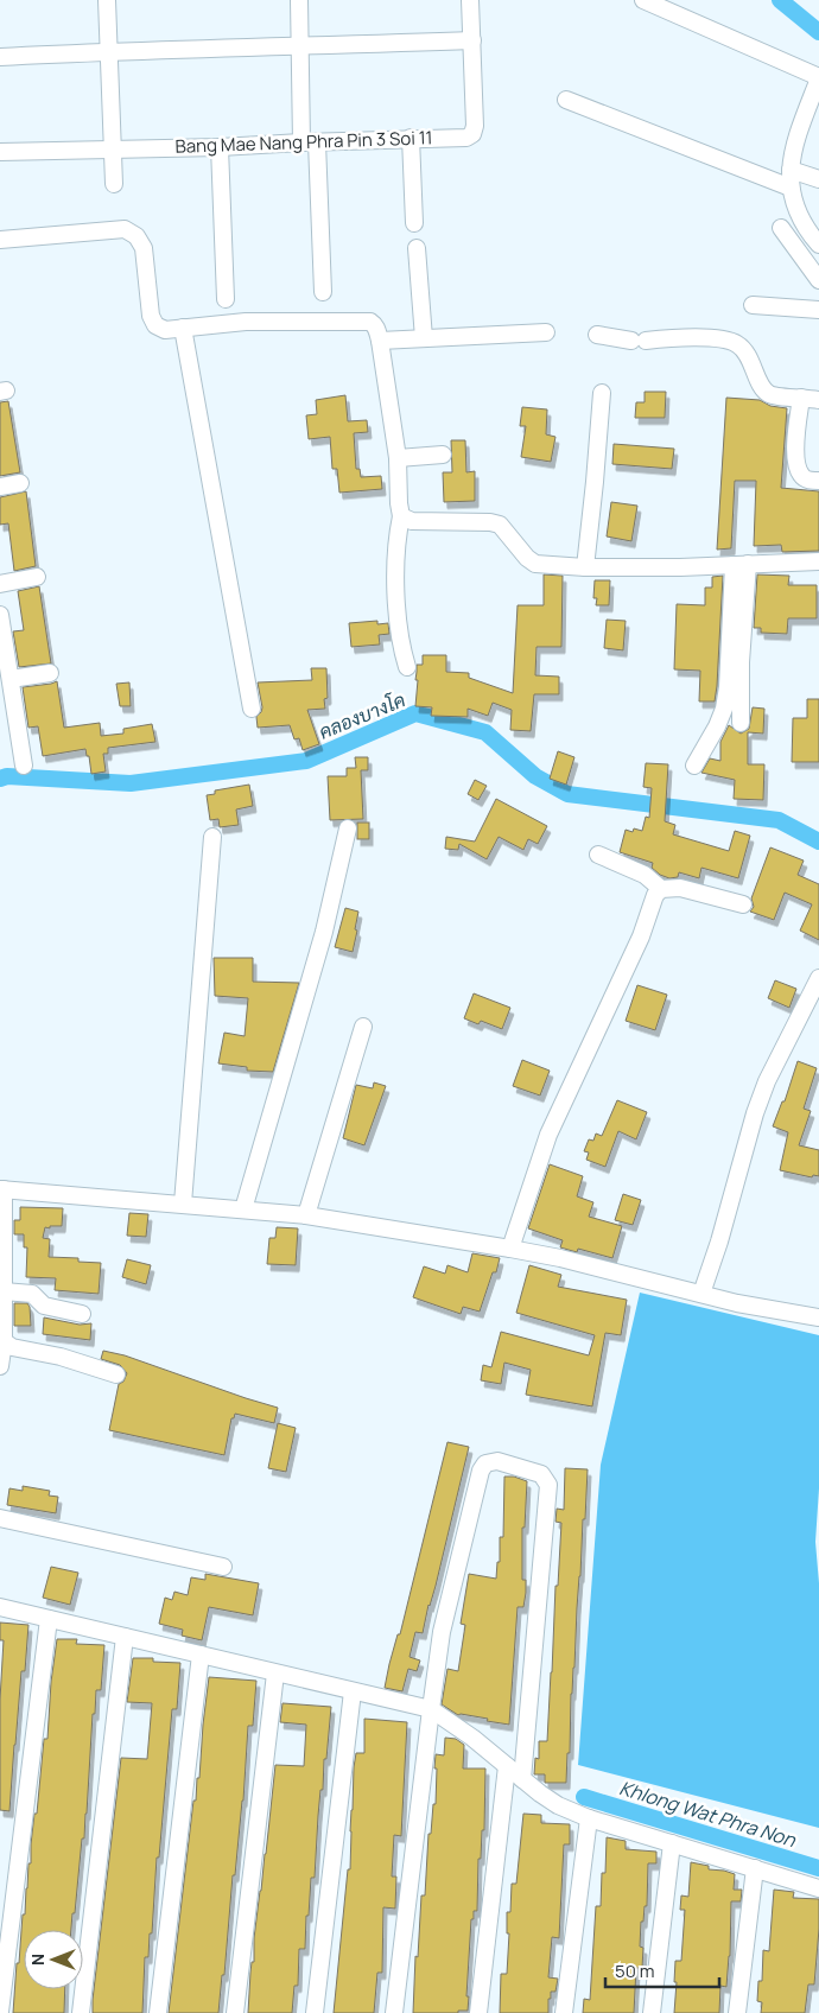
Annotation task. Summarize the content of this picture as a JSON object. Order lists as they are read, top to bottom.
{
  "streets": {
    "street": ["Bang Mae Nang Phra Pin 3 Soi 11"]
  },
  "water": ["คลองบางโค", "Khlong Wat Phra Non"],
  "scale_bar": "50 m",
  "north": "left"
}
